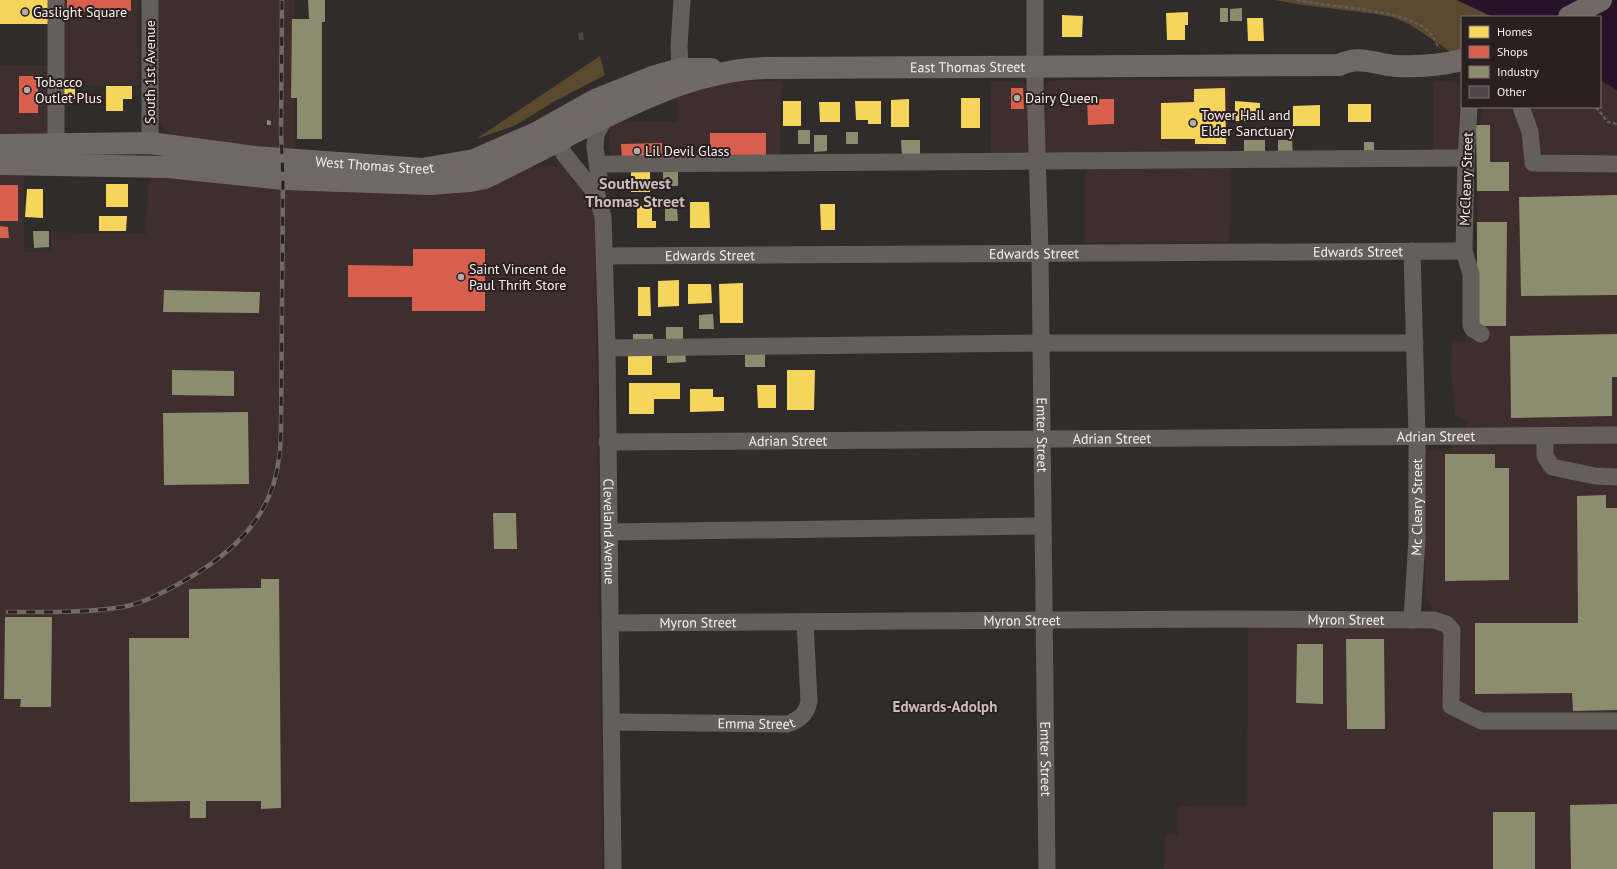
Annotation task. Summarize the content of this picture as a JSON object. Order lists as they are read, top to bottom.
{
  "streets": {
    "main road": ["East Thomas Street", "West Thomas Street"],
    "street": [
      "South 1st Avenue",
      "McCleary Street",
      "Edwards Street",
      "Emter Street",
      "Adrian Street",
      "Mc Cleary Street",
      "Cleveland Avenue",
      "Myron Street",
      "Emma Street"
    ]
  },
  "crossings": [
    ["East Thomas Street", "West Thomas Street"],
    ["East Thomas Street", "Emter Street"],
    ["East Thomas Street", "Cleveland Avenue"],
    ["South 1st Avenue", "West Thomas Street"],
    ["West Thomas Street", "Cleveland Avenue"],
    ["McCleary Street", "Edwards Street"],
    ["Edwards Street", "Emter Street"],
    ["Edwards Street", "Mc Cleary Street"],
    ["Edwards Street", "Cleveland Avenue"],
    ["Emter Street", "Adrian Street"],
    ["Emter Street", "Myron Street"],
    ["Adrian Street", "Mc Cleary Street"],
    ["Adrian Street", "Cleveland Avenue"],
    ["Mc Cleary Street", "Myron Street"],
    ["Cleveland Avenue", "Myron Street"],
    ["Cleveland Avenue", "Emma Street"],
    ["Myron Street", "Emma Street"]
  ],
  "districts": ["Southwest Thomas Street", "Edwards-Adolph"],
  "places": [
    "Gaslight Square",
    "Tobacco Outlet Plus",
    "Dairy Queen",
    "Tower Hall and Elder Sanctuary",
    "Lil Devil Glass",
    "Saint Vincent de Paul Thrift Store"
  ],
  "legend": [
    "Homes",
    "Shops",
    "Industry",
    "Other"
  ]
}
